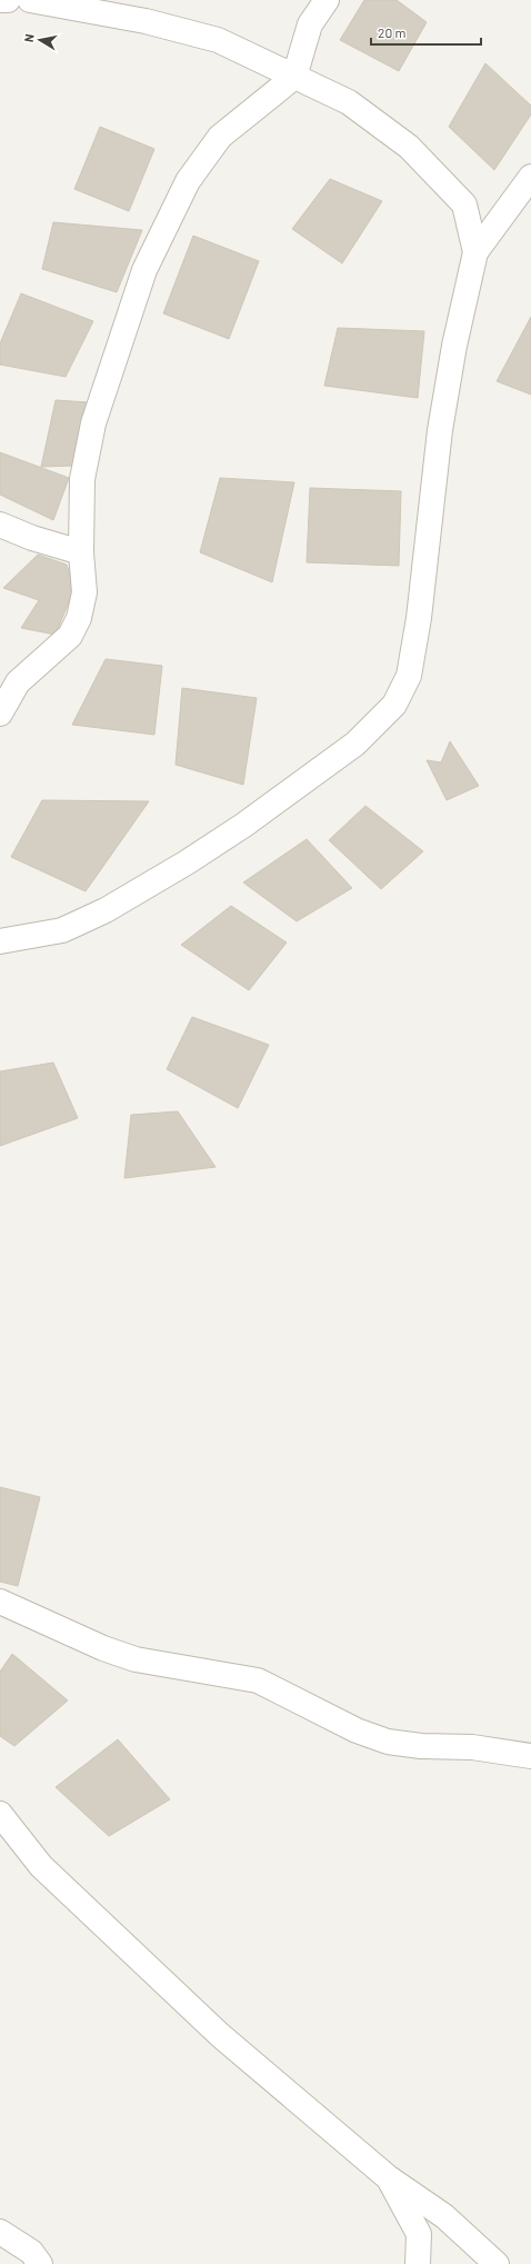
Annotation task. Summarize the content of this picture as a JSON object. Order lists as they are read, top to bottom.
{
  "scale_bar": "20 m",
  "north": "left"
}
